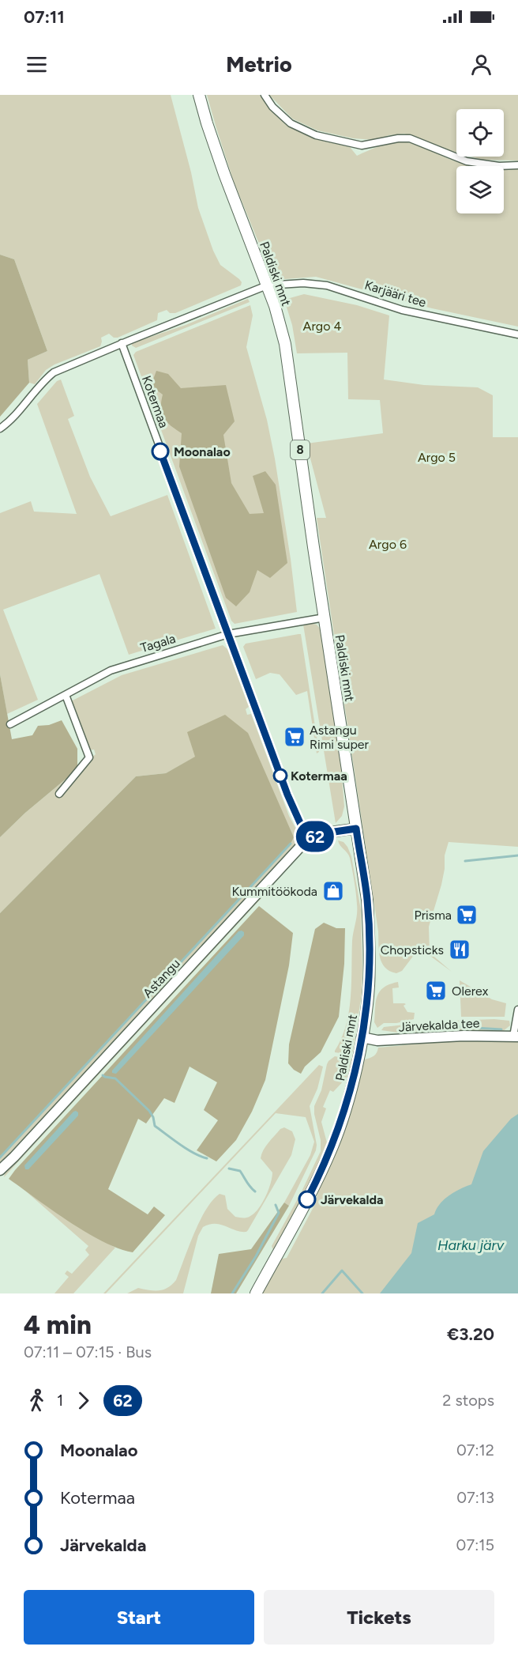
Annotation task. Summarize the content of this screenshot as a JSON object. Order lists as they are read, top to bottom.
{
  "streets": {
    "main road": ["Paldiski mnt", "8"],
    "street": [
      "Karjääri tee",
      "Kotermaa",
      "Tagala",
      "Astangu",
      "Järvekalda tee"
    ]
  },
  "crossings": [
    ["Paldiski mnt", "Karjääri tee"],
    ["Paldiski mnt", "Tagala"],
    ["Paldiski mnt", "Astangu"],
    ["Paldiski mnt", "Järvekalda tee"],
    ["Kotermaa", "Tagala"],
    ["Kotermaa", "Astangu"]
  ],
  "water": ["Harku järv"],
  "parks": ["Argo 4", "Argo 5", "Argo 6"],
  "places": {
    "other": ["Moonalao", "Kotermaa", "Järvekalda"],
    "supermarket": ["Astangu Rimi super", "Prisma", "Olerex"],
    "shop": ["Kummitöökoda"],
    "restaurant": ["Chopsticks"]
  },
  "lines": ["bus line 62"],
  "page": {
    "status": "07:11",
    "header": "Metrio",
    "on_map": "62",
    "heading": ["4 min", "07:11 – 07:15 · Bus", "€3.20"],
    "legs": ["1", "62", "2 stops"],
    "list": [
      {
        "name": "Moonalao",
        "value": "07:12"
      },
      {
        "name": "Kotermaa",
        "value": "07:13"
      },
      {
        "name": "Järvekalda",
        "value": "07:15"
      }
    ],
    "buttons": ["Start", "Tickets"]
  }
}
